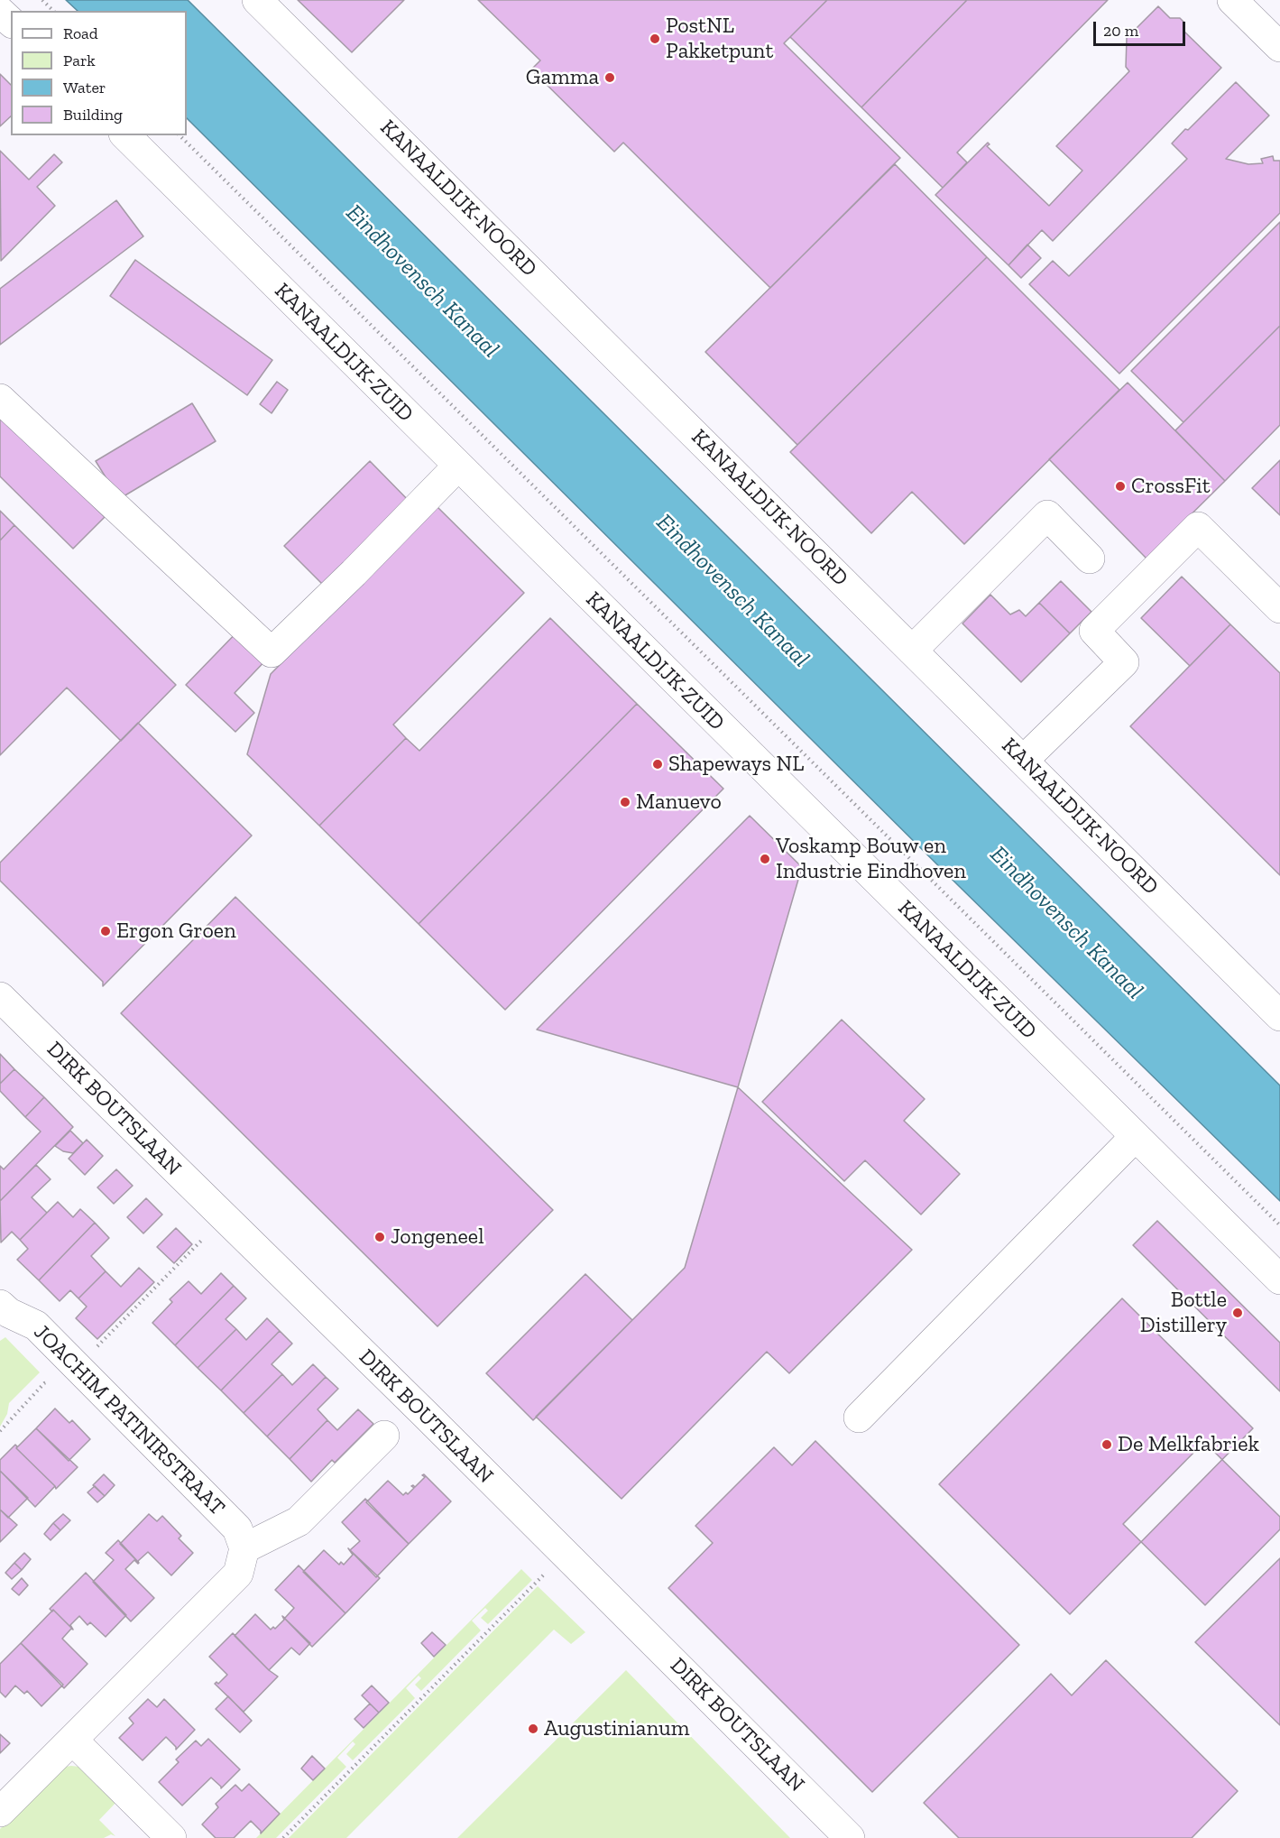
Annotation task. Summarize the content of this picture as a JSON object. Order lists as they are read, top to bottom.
{
  "streets": {
    "street": [
      "KANAALDIJK-NOORD",
      "KANAALDIJK-ZUID",
      "DIRK BOUTSLAAN",
      "JOACHIM PATINIRSTRAAT"
    ]
  },
  "water": ["Eindhovensch Kanaal"],
  "places": [
    "PostNL Pakketpunt",
    "Gamma",
    "CrossFit",
    "Shapeways NL",
    "Manuevo",
    "Voskamp Bouw en Industrie Eindhoven",
    "Ergon Groen",
    "Jongeneel",
    "Bottle Distillery",
    "De Melkfabriek",
    "Augustinianum"
  ],
  "legend": [
    "Road",
    "Park",
    "Water",
    "Building"
  ],
  "scale_bar": "20 m"
}
